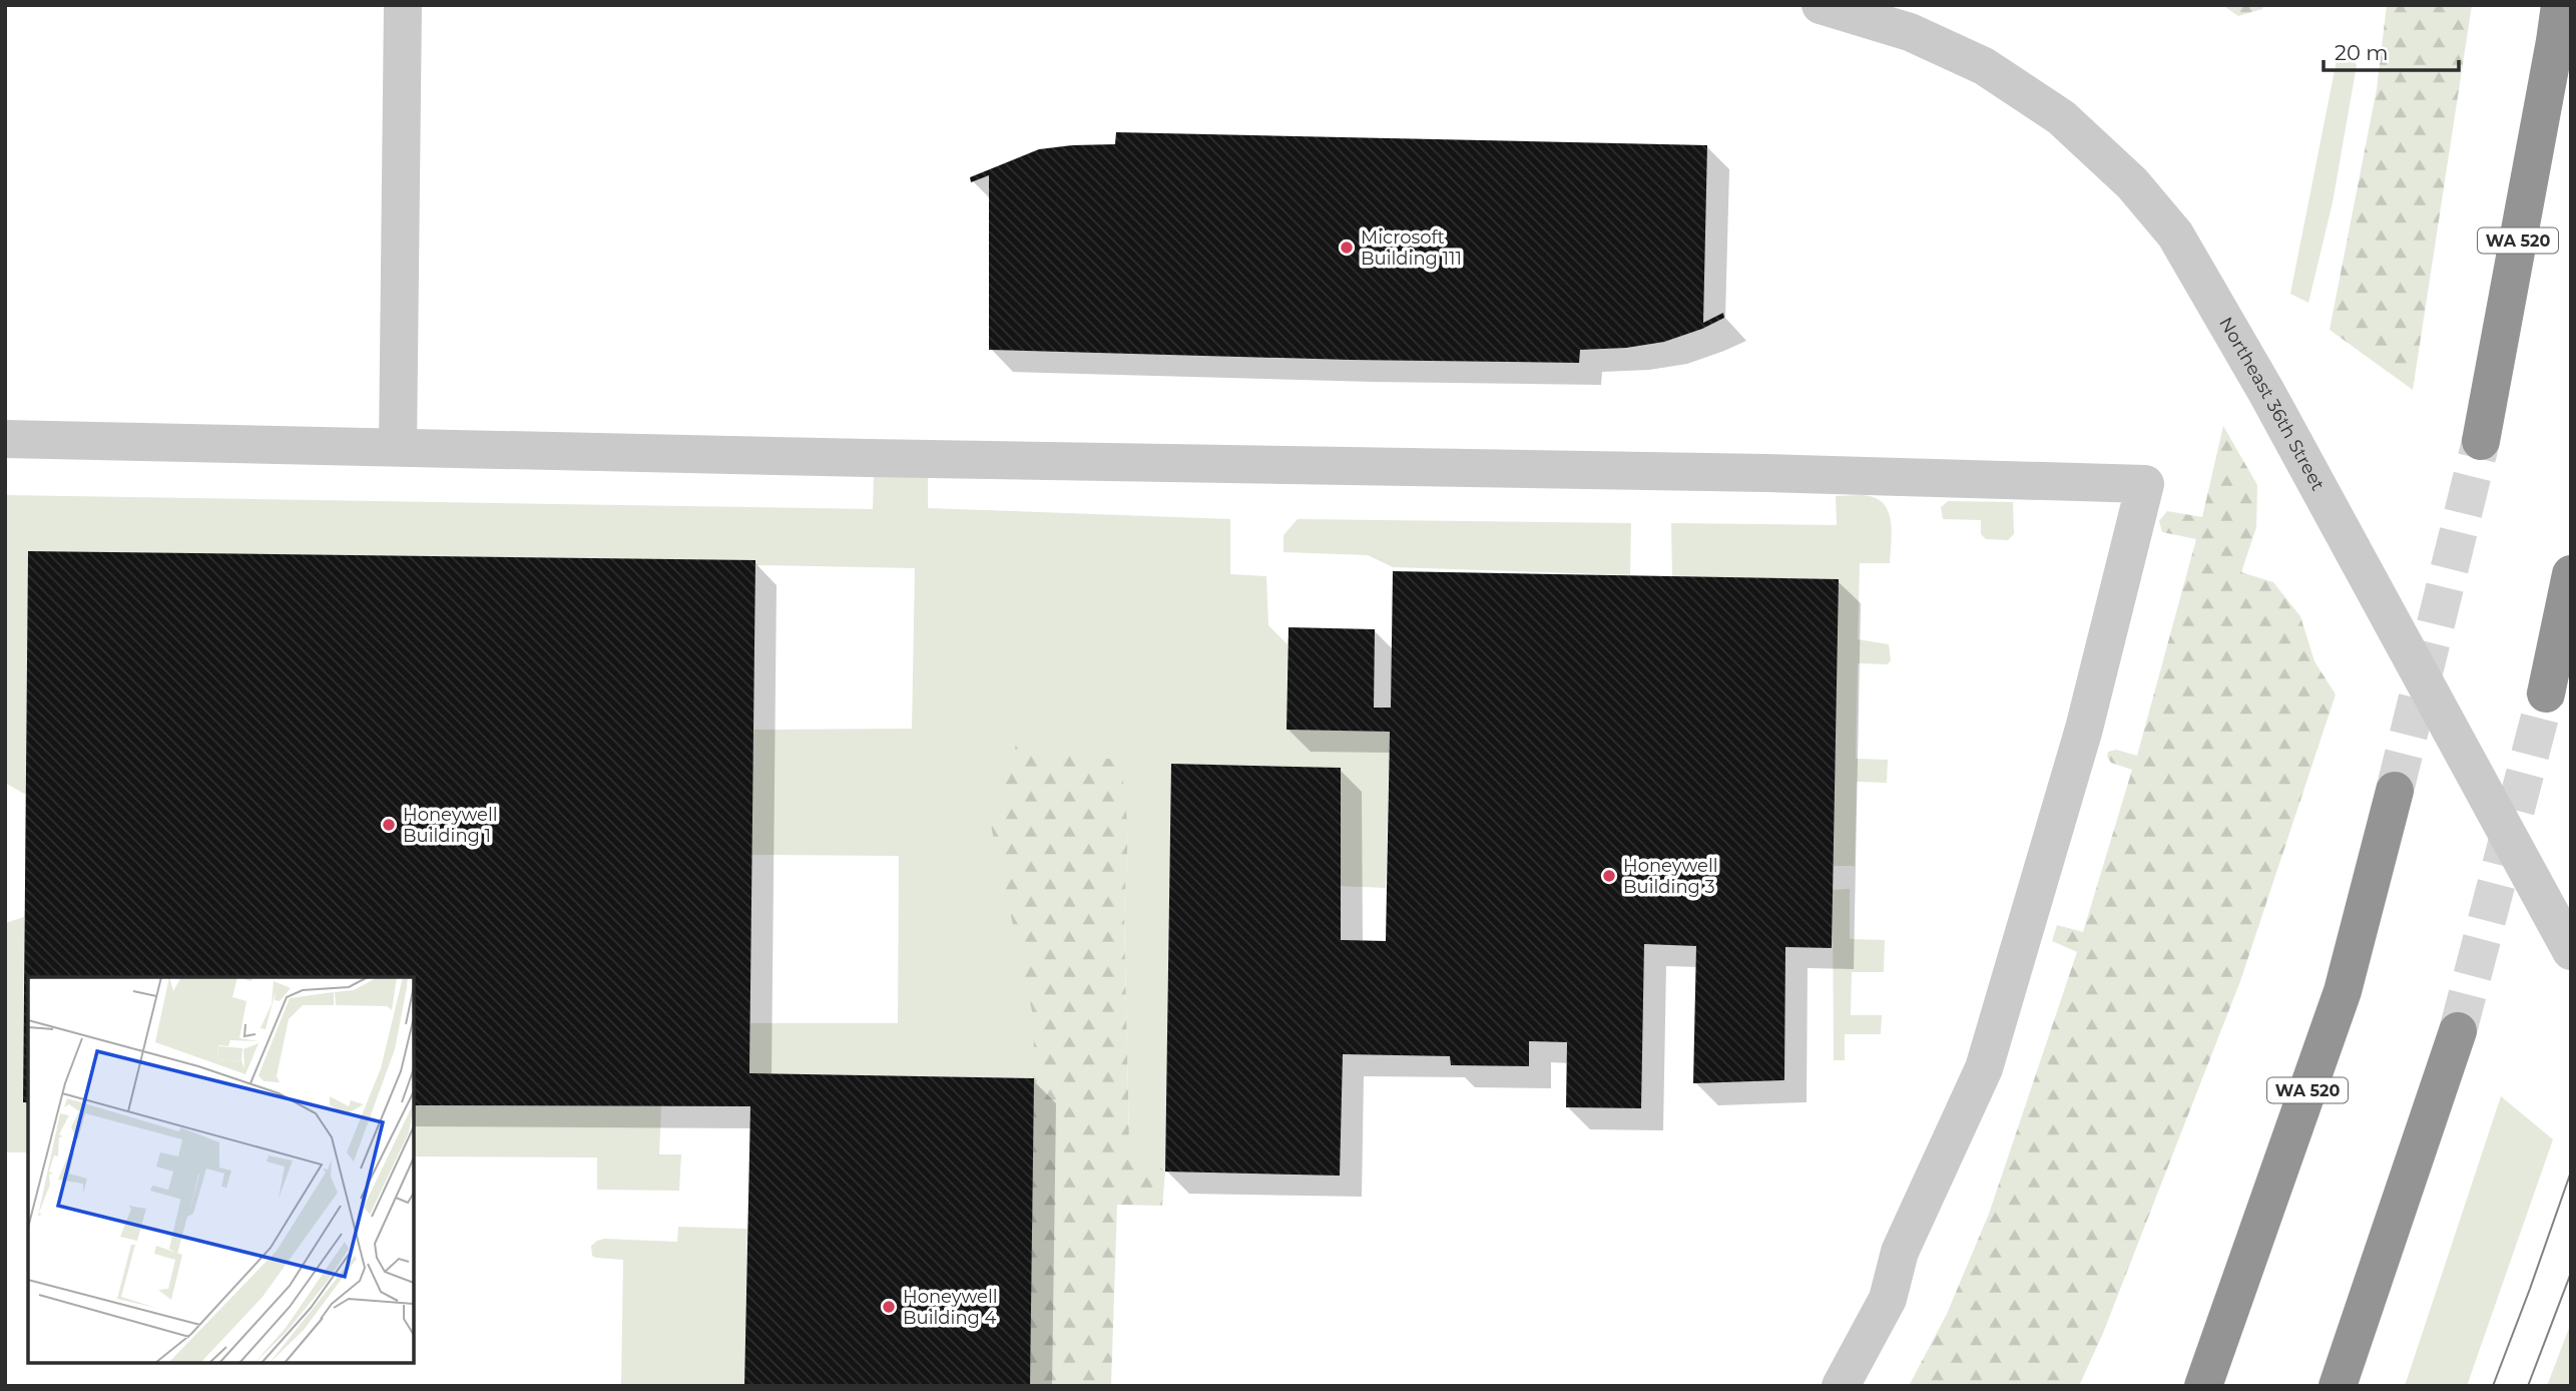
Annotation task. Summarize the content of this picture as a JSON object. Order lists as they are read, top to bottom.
{
  "streets": {
    "highway": ["WA 520"],
    "street": ["Northeast 36th Street"]
  },
  "places": [
    "Microsoft Building 111",
    "Honeywell Building 1",
    "Honeywell Building 3",
    "Honeywell Building 4"
  ],
  "scale_bar": "20 m"
}
